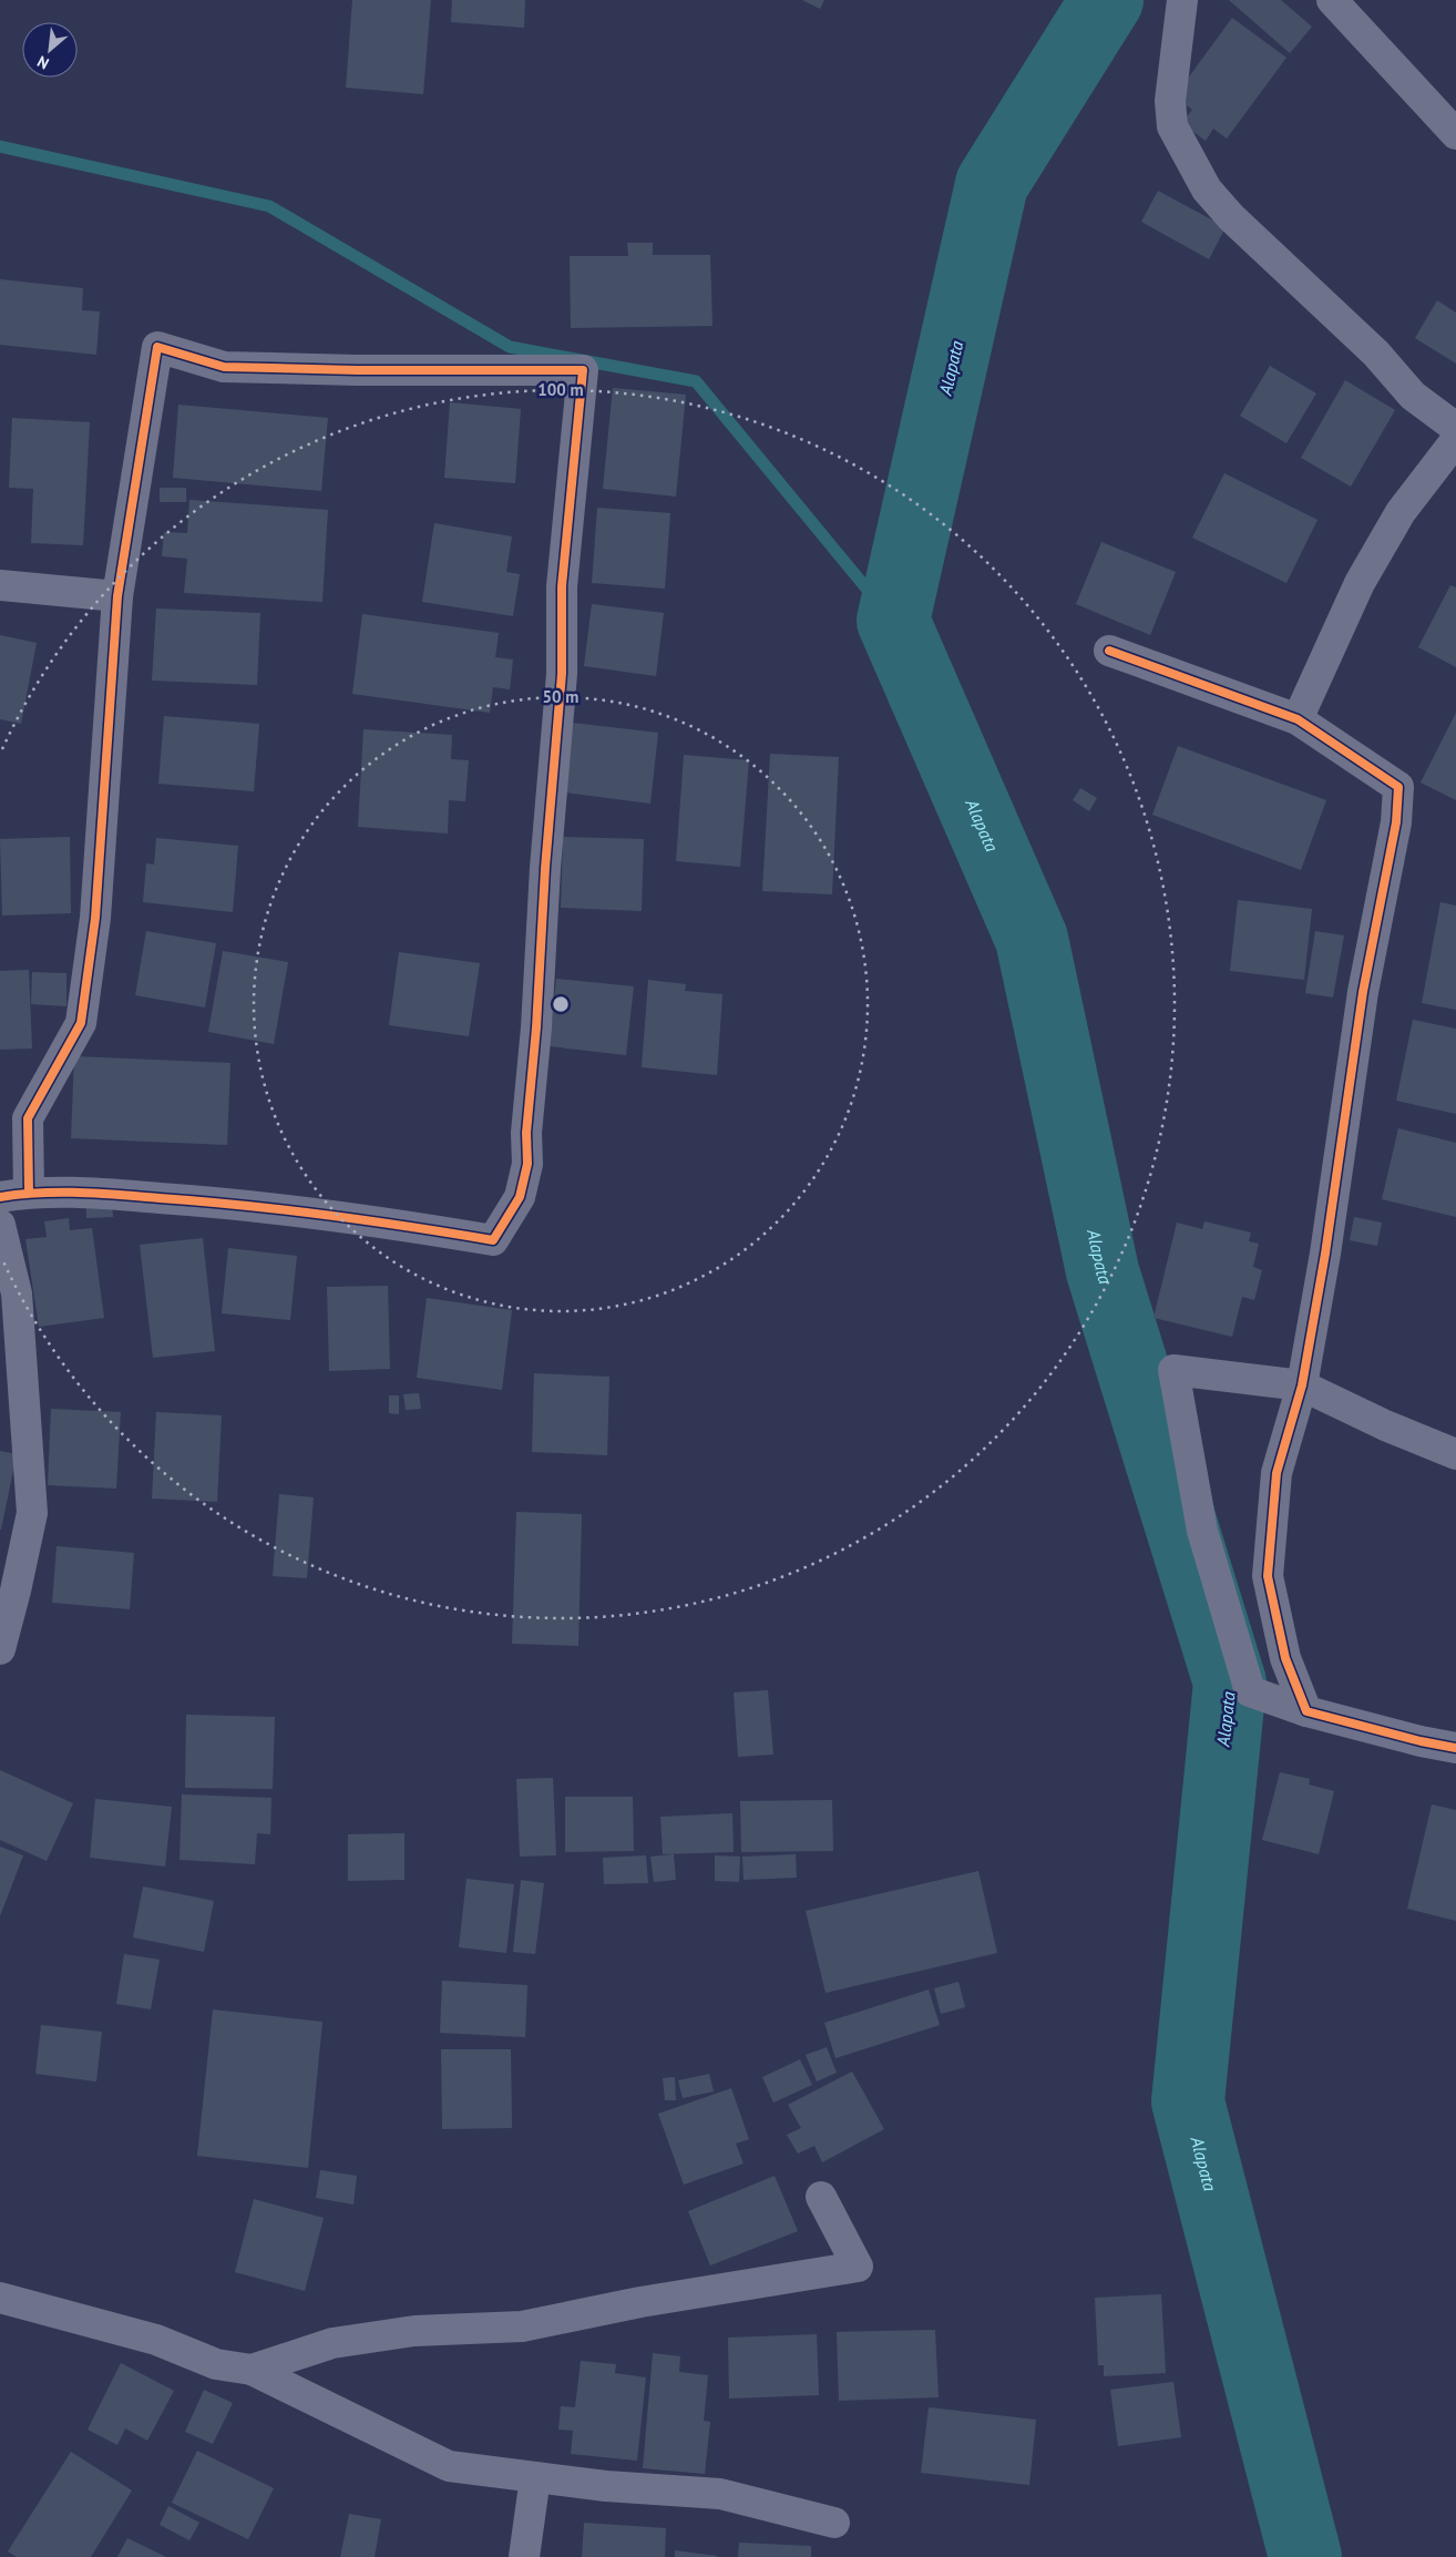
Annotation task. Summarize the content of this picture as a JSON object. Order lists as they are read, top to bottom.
{
  "water": ["Alapata"],
  "north": "bottom left",
  "rings": ["100 m", "50 m"]
}
